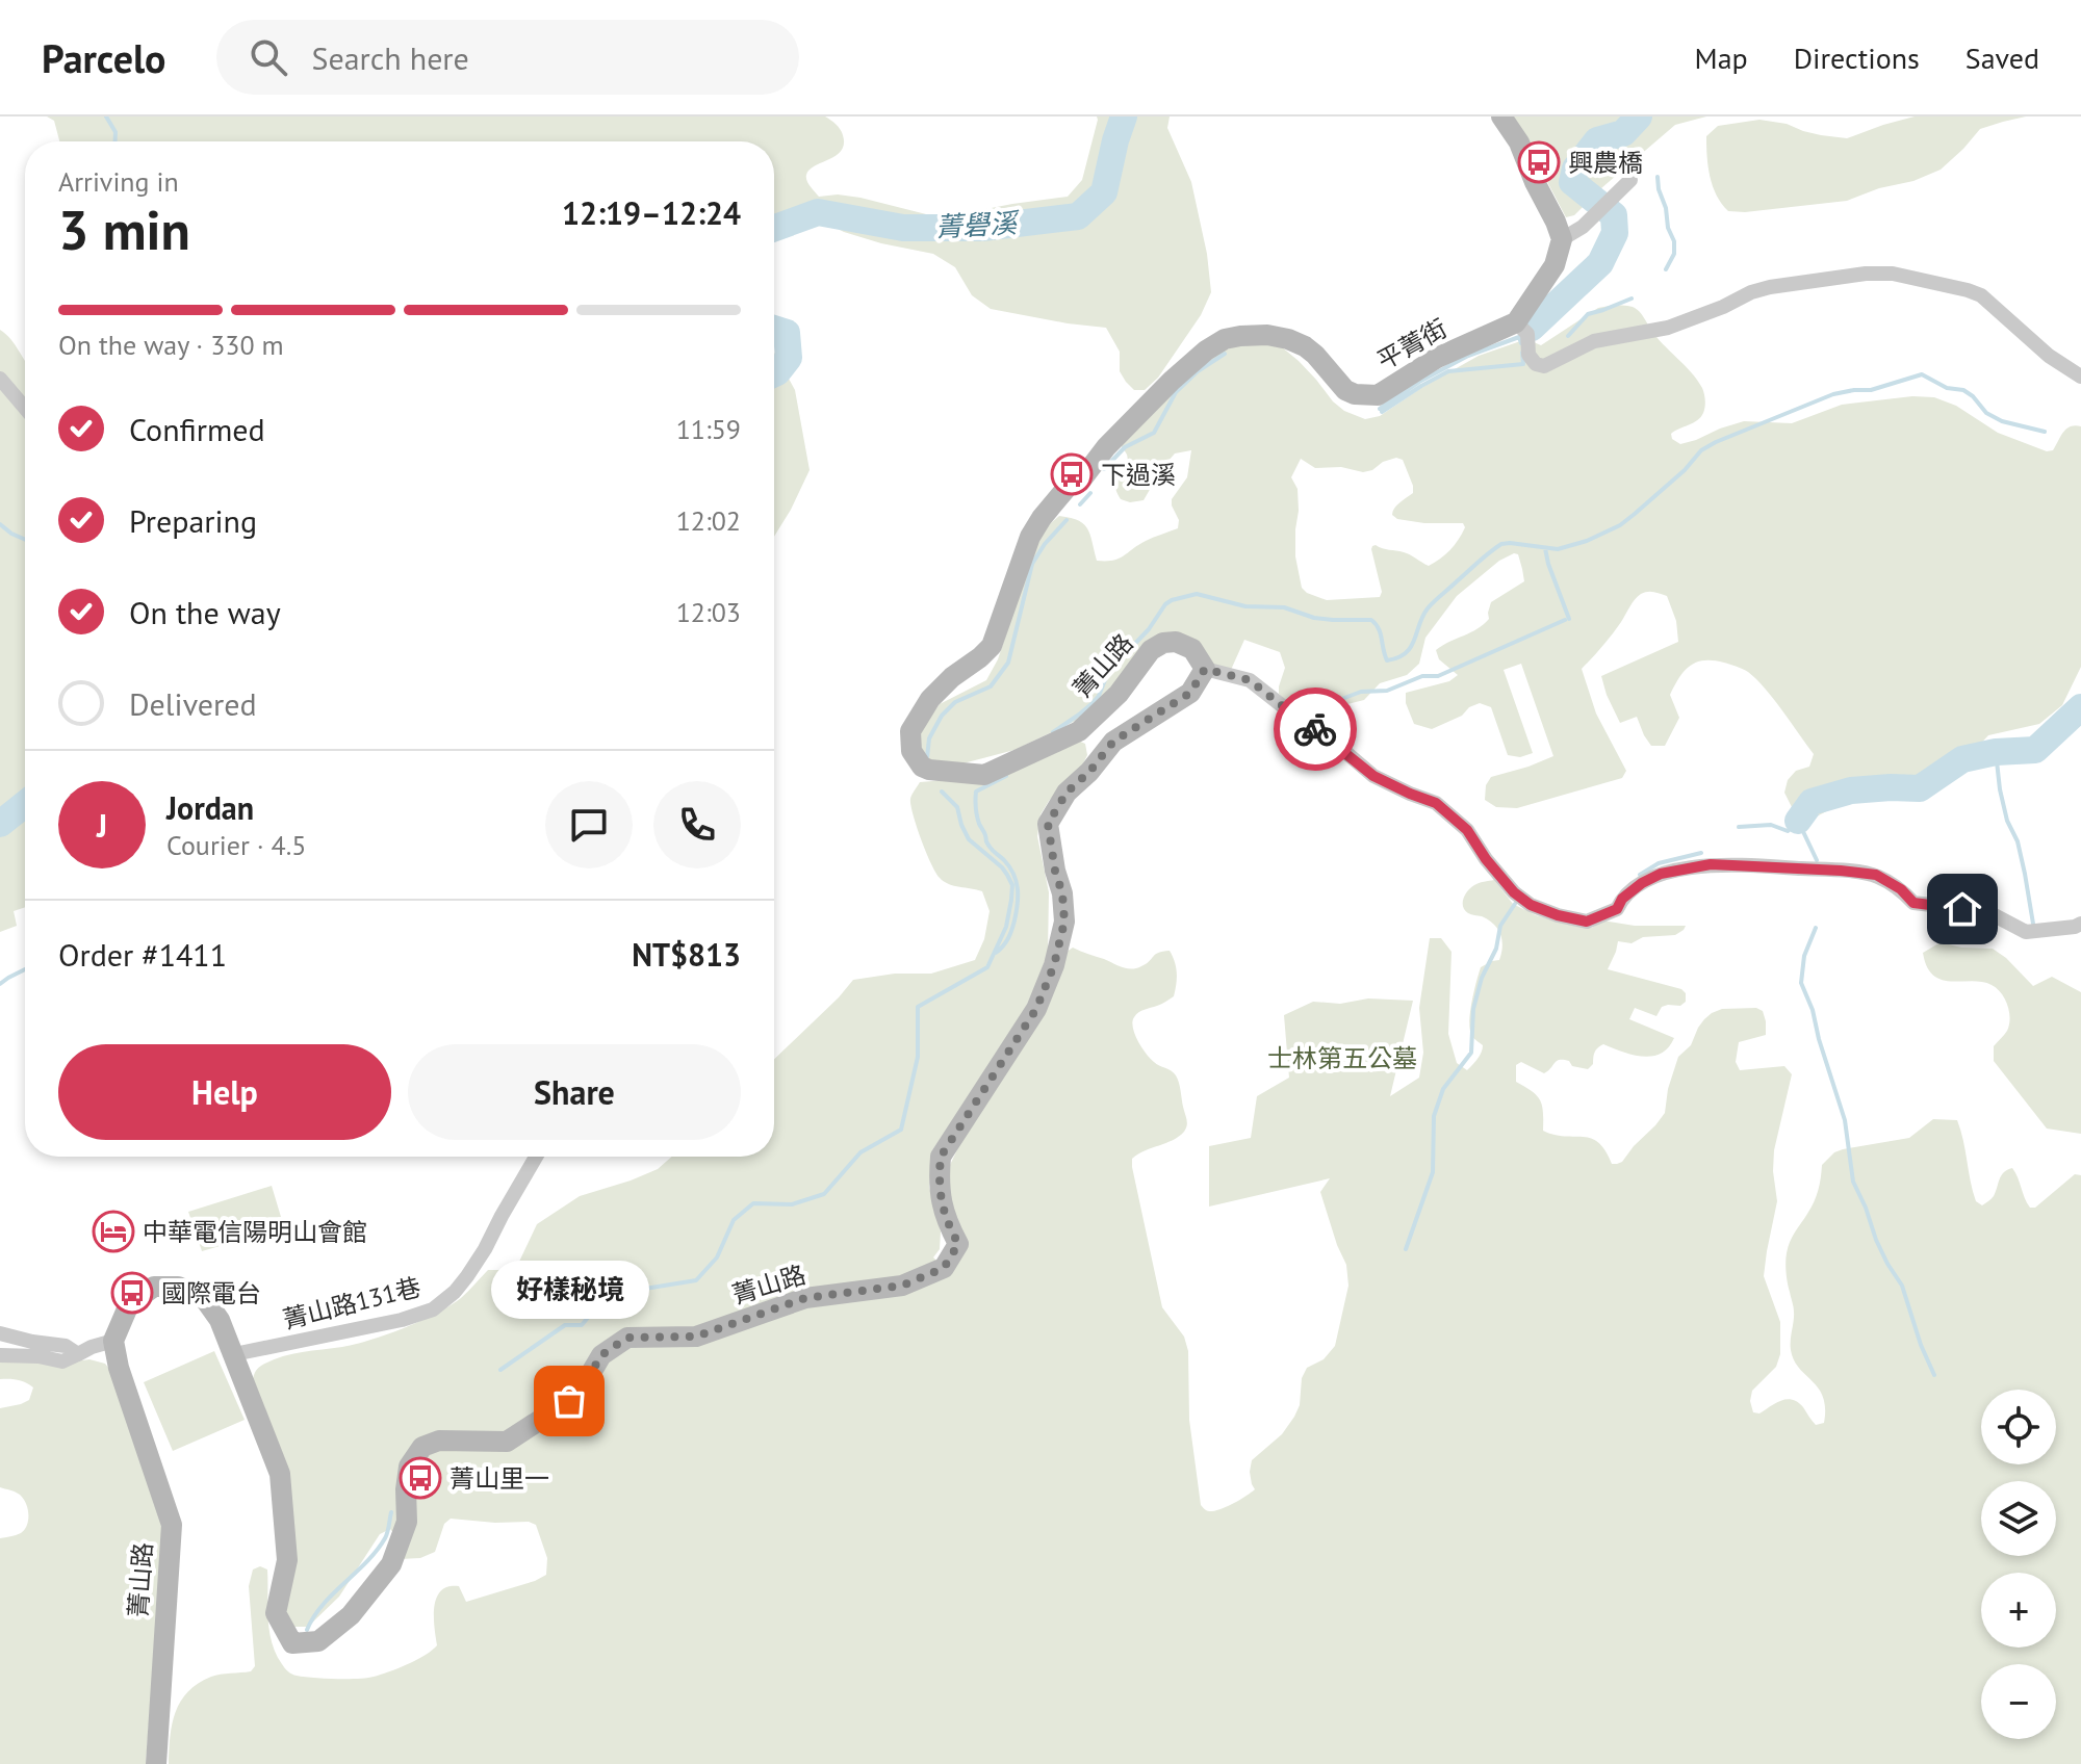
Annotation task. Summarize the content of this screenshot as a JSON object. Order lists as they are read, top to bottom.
{
  "streets": {
    "street": ["平菁街", "菁山路", "菁山路131巷"]
  },
  "crossings": [
    ["平菁街", "菁山路"],
    ["菁山路", "菁山路131巷"]
  ],
  "water": ["菁礐溪"],
  "parks": ["士林第五公墓"],
  "places": {
    "bus stop": [
      "興農橋",
      "下過溪",
      "國際電台",
      "菁山里一"
    ],
    "hotel": ["中華電信陽明山會館"],
    "other": ["好樣秘境"]
  },
  "page": {
    "header": "Parcelo",
    "search": "Search here",
    "nav": ["Map", "Directions", "Saved"],
    "heading": ["3 min", "Arriving in", "12:19–12:24"],
    "panel": [
      "Jordan",
      "Courier · 4.5",
      "Order #1411",
      "NT$813"
    ],
    "bar": "On the way · 330 m",
    "list": [
      ["Confirmed", "11:59"],
      ["Preparing", "12:02"],
      ["On the way", "12:03"],
      "Delivered"
    ],
    "round": "J",
    "buttons": ["Help", "Share"],
    "bubble": "好樣秘境",
    "map_buttons": ["+", "−"]
  }
}
